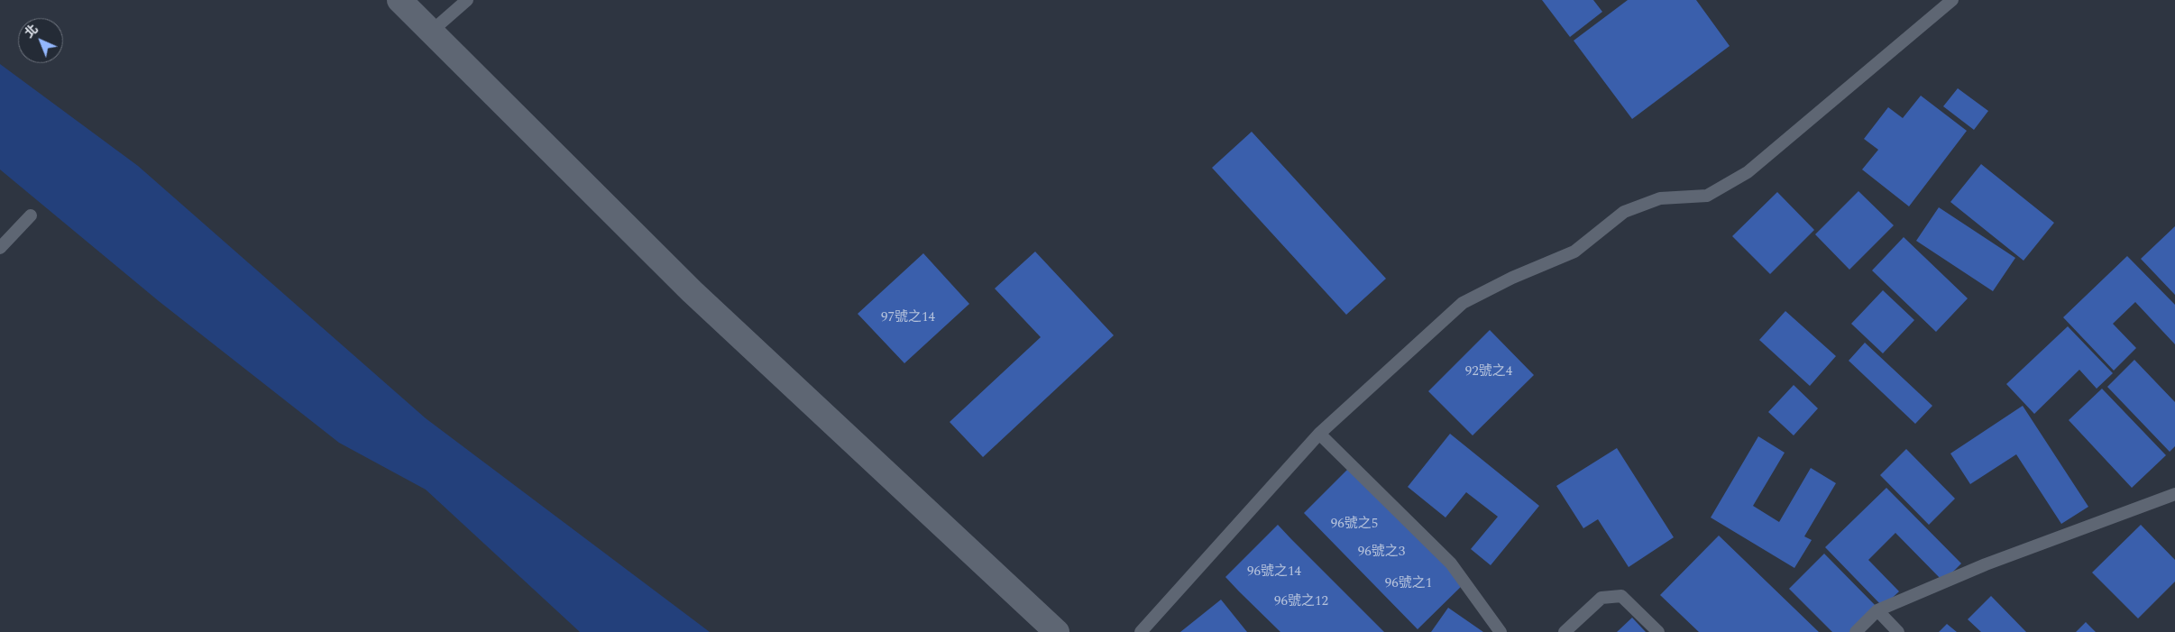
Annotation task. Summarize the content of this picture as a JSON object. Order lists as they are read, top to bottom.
{
  "house_numbers": [
    "97號之14",
    "92號之4",
    "96號之5",
    "96號之3",
    "96號之14",
    "96號之1",
    "96號之12"
  ],
  "north": "top left"
}
